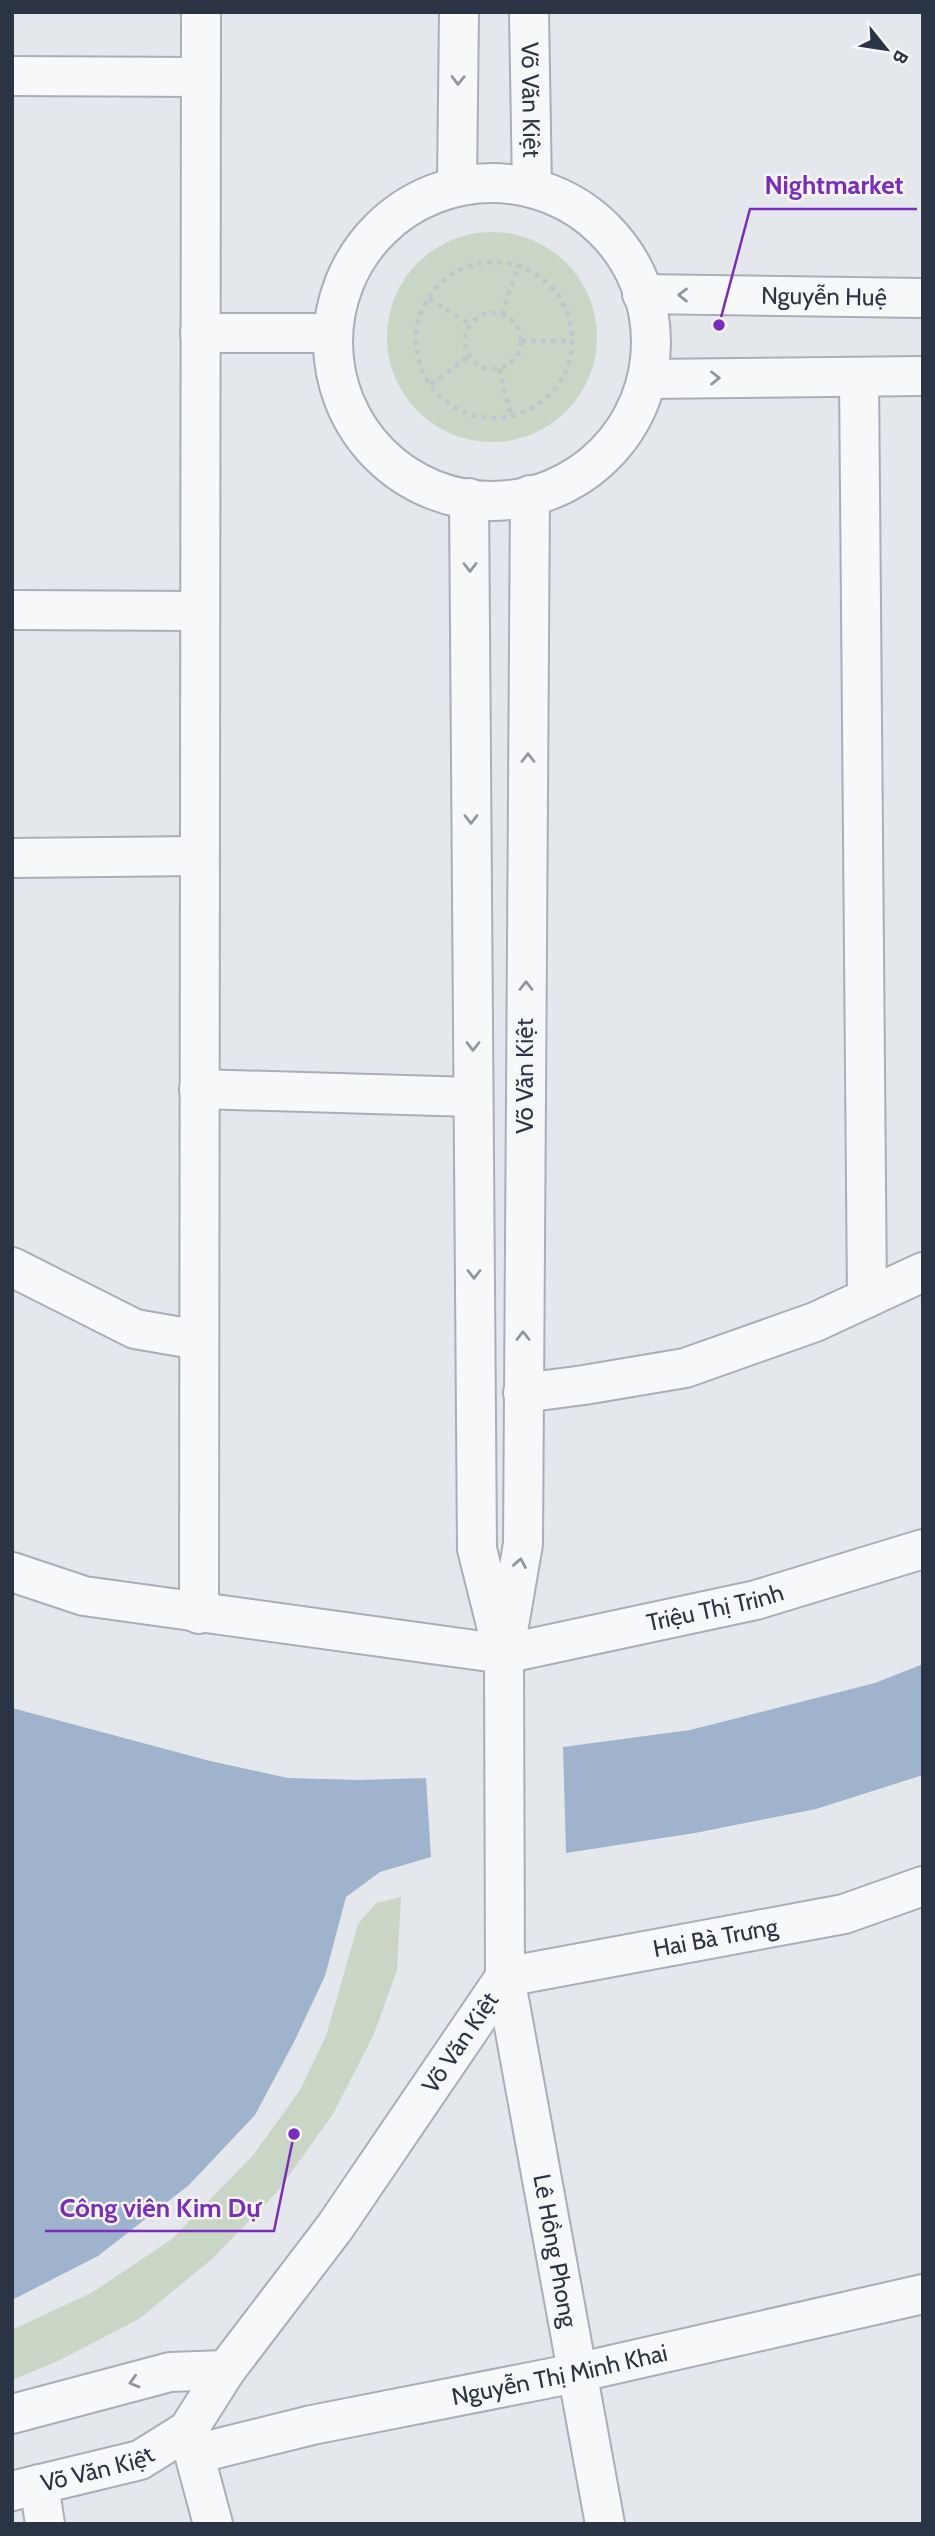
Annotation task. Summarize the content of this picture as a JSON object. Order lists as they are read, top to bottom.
{
  "streets": {
    "street": [
      "Võ Văn Kiệt",
      "Nguyễn Huệ",
      "Triệu Thị Trinh",
      "Hai Bà Trưng",
      "Lê Hồng Phong",
      "Nguyễn Thị Minh Khai"
    ]
  },
  "crossings": [
    ["Võ Văn Kiệt", "Triệu Thị Trinh"],
    ["Võ Văn Kiệt", "Hai Bà Trưng"],
    ["Võ Văn Kiệt", "Lê Hồng Phong"],
    ["Võ Văn Kiệt", "Nguyễn Thị Minh Khai"],
    ["Hai Bà Trưng", "Lê Hồng Phong"],
    ["Lê Hồng Phong", "Nguyễn Thị Minh Khai"]
  ],
  "places": ["Nightmarket", "Công viên Kim Dự"],
  "north": "bottom right"
}
